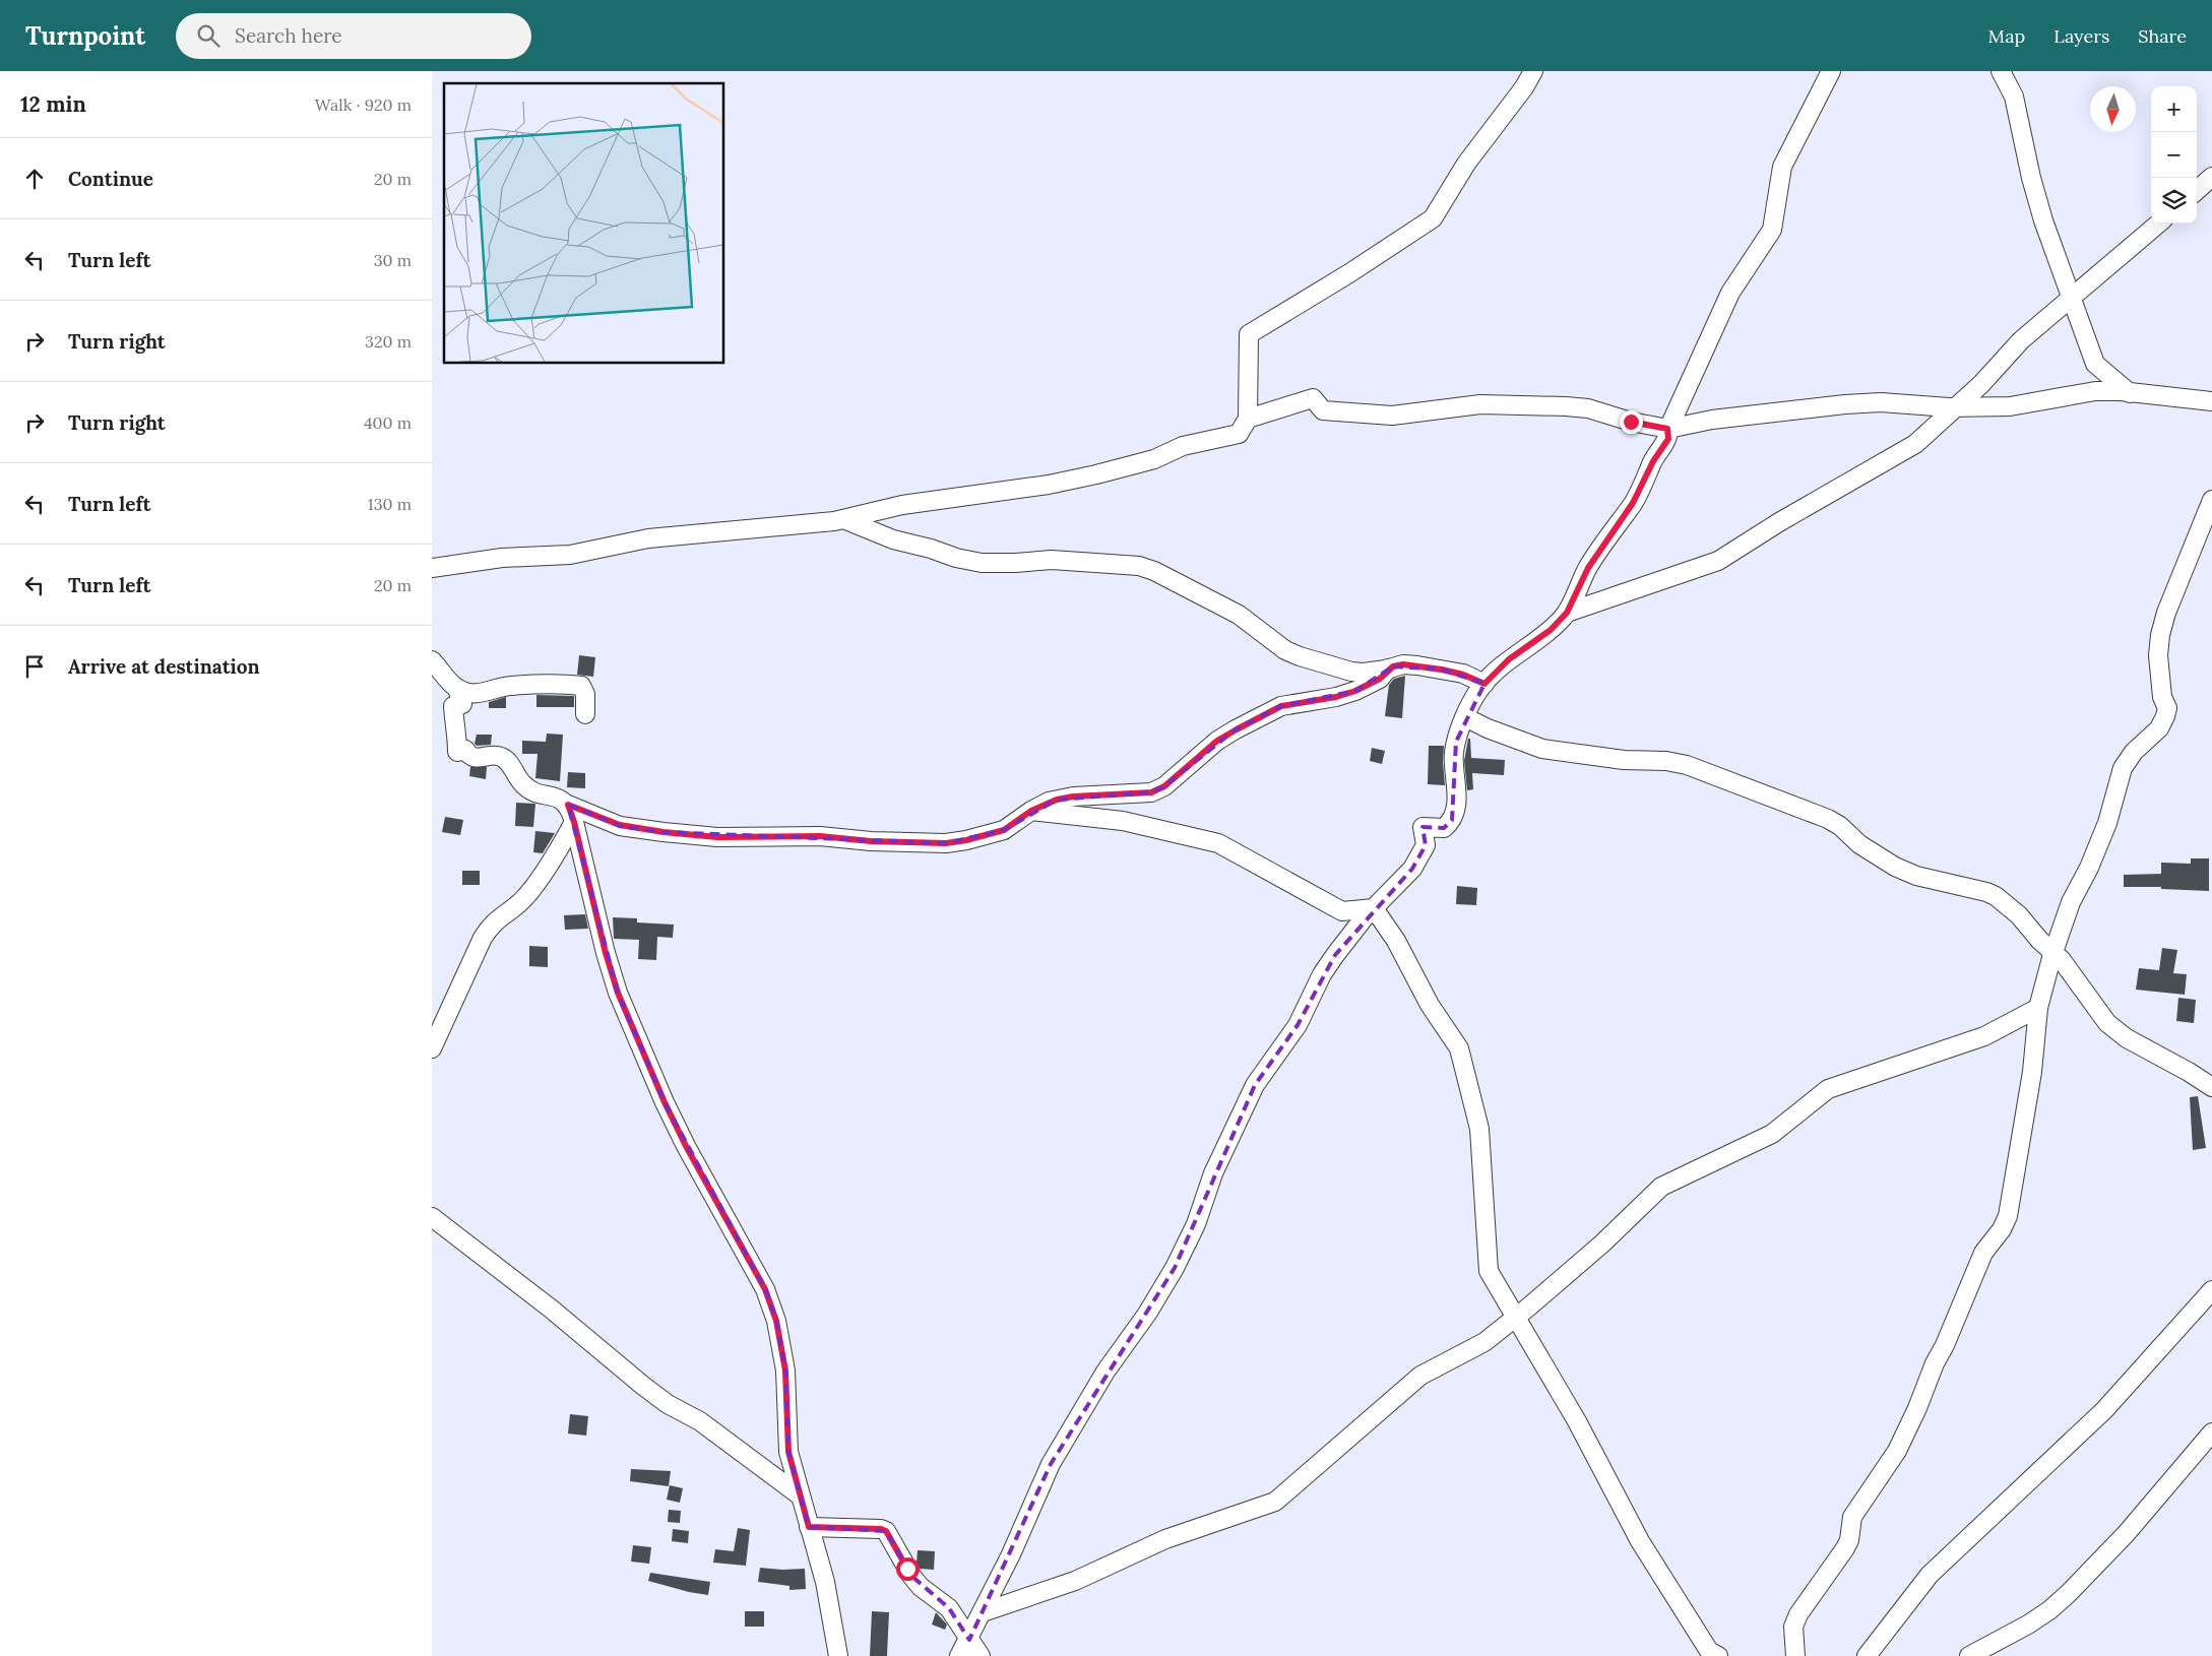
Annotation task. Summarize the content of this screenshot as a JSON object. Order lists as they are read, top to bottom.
{
  "north": "bottom",
  "page": {
    "header": "Turnpoint",
    "search": "Search here",
    "nav": ["Map", "Layers", "Share"],
    "heading": ["12 min", "Walk · 920 m"],
    "map_buttons": ["+", "−"],
    "list": [
      ["Continue", "20 m"],
      ["Turn left", "30 m"],
      ["Turn right", "320 m"],
      ["Turn right", "400 m"],
      ["Turn left", "130 m"],
      ["Turn left", "20 m"],
      "Arrive at destination"
    ]
  }
}
